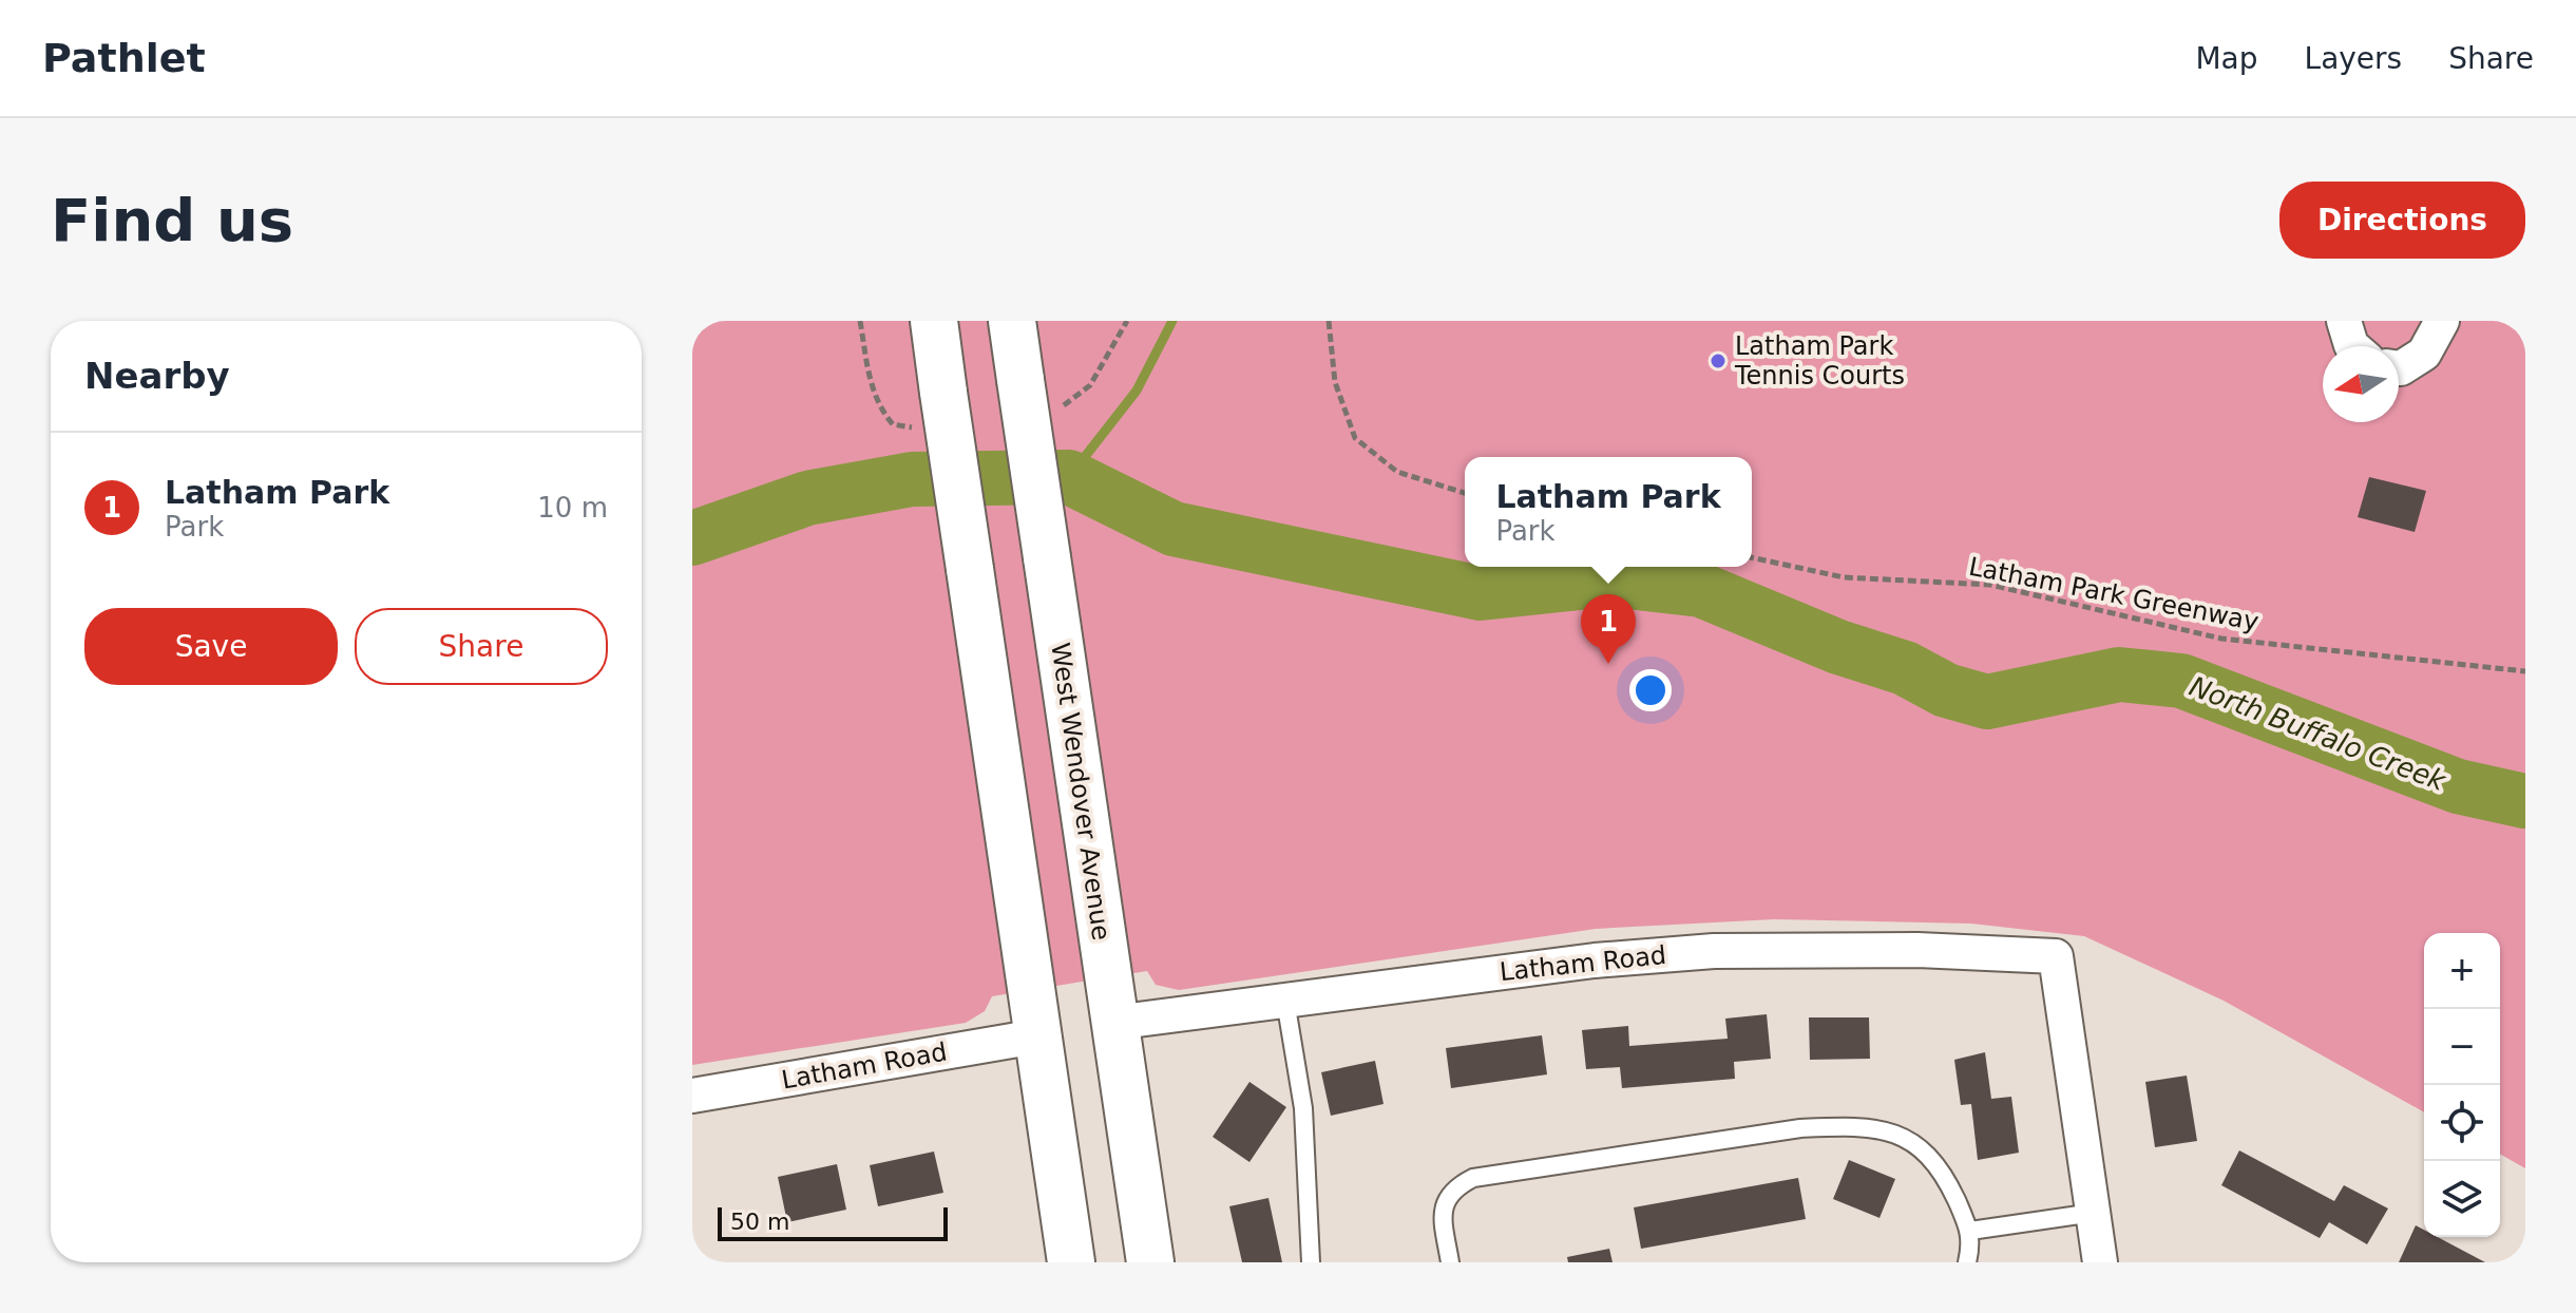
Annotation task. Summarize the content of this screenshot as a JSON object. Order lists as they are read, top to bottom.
{
  "streets": {
    "highway": ["West Wendover Avenue"],
    "street": ["Latham Road"],
    "path": ["Latham Park Greenway"]
  },
  "crossings": [
    ["West Wendover Avenue", "Latham Road"]
  ],
  "water": ["North Buffalo Creek"],
  "places": ["Latham Park Tennis Courts"],
  "scale_bar": "50 m",
  "north": "left",
  "page": {
    "header": "Pathlet",
    "nav": ["Map", "Layers", "Share"],
    "buttons": [
      "Directions",
      ["Save", "Share"]
    ],
    "title": "Find us",
    "heading": "Nearby",
    "list": [
      {
        "mark": "1",
        "name": "Latham Park",
        "note": "Park",
        "value": "10 m"
      }
    ],
    "popup": ["Latham Park", "Park"],
    "pins": "1",
    "map_buttons": ["+", "−"],
    "scale": "50 m"
  }
}
